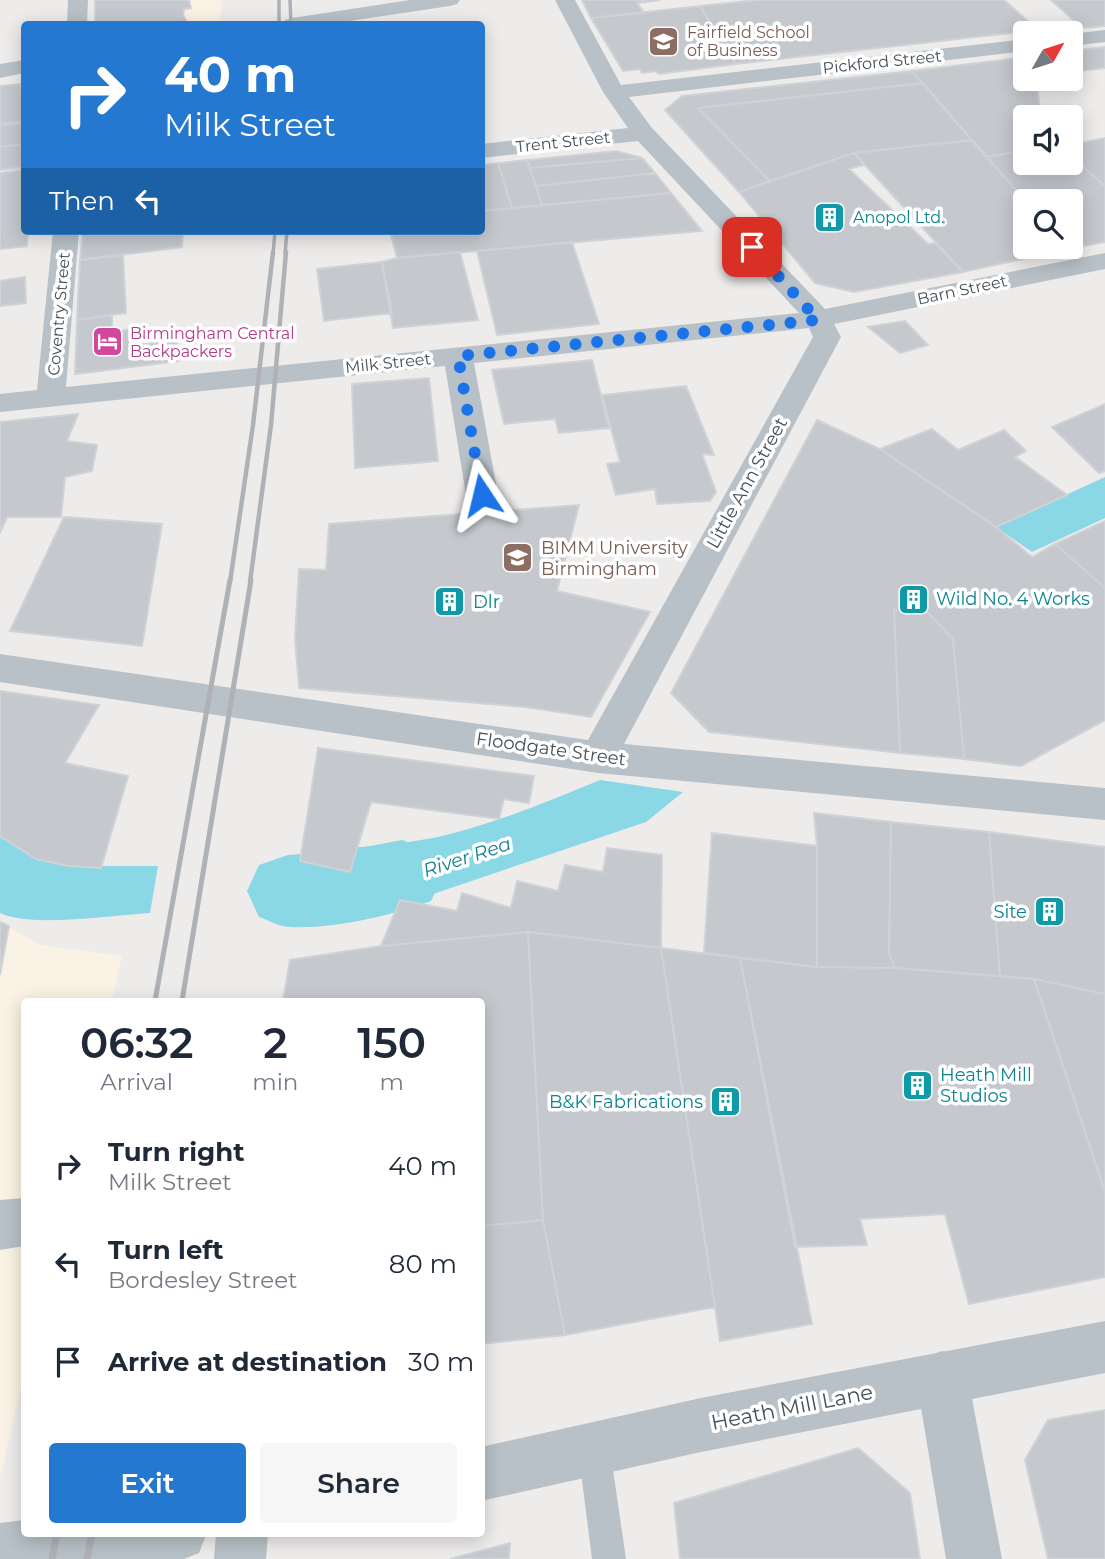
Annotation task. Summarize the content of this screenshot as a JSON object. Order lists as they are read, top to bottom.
{
  "streets": {
    "street": [
      "Pickford Street",
      "Trent Street",
      "Barn Street",
      "Coventry Street",
      "Milk Street",
      "Little Ann Street",
      "Floodgate Street",
      "Heath Mill Lane"
    ]
  },
  "crossings": [
    ["Barn Street", "Milk Street"],
    ["Barn Street", "Little Ann Street"],
    ["Coventry Street", "Milk Street"],
    ["Milk Street", "Little Ann Street"],
    ["Little Ann Street", "Floodgate Street"]
  ],
  "water": ["River Rea"],
  "places": {
    "school or university": ["Fairfield School of Business", "BIMM University Birmingham"],
    "building": [
      "Anopol Ltd.",
      "Wild No. 4 Works",
      "Dlr",
      "Site",
      "Heath Mill Studios",
      "B&K Fabrications"
    ],
    "hotel": ["Birmingham Central Backpackers"]
  },
  "north": "top right",
  "page": {
    "turn": ["40 m", "Milk Street"],
    "then": "Then",
    "eta": [
      "06:32",
      "Arrival",
      "2",
      "min",
      "150",
      "m"
    ],
    "list": [
      {
        "name": "Turn right",
        "note": "Milk Street",
        "value": "40 m"
      },
      {
        "name": "Turn left",
        "note": "Bordesley Street",
        "value": "80 m"
      },
      {
        "name": "Arrive at destination",
        "value": "30 m"
      }
    ],
    "buttons": ["Exit", "Share"]
  }
}
